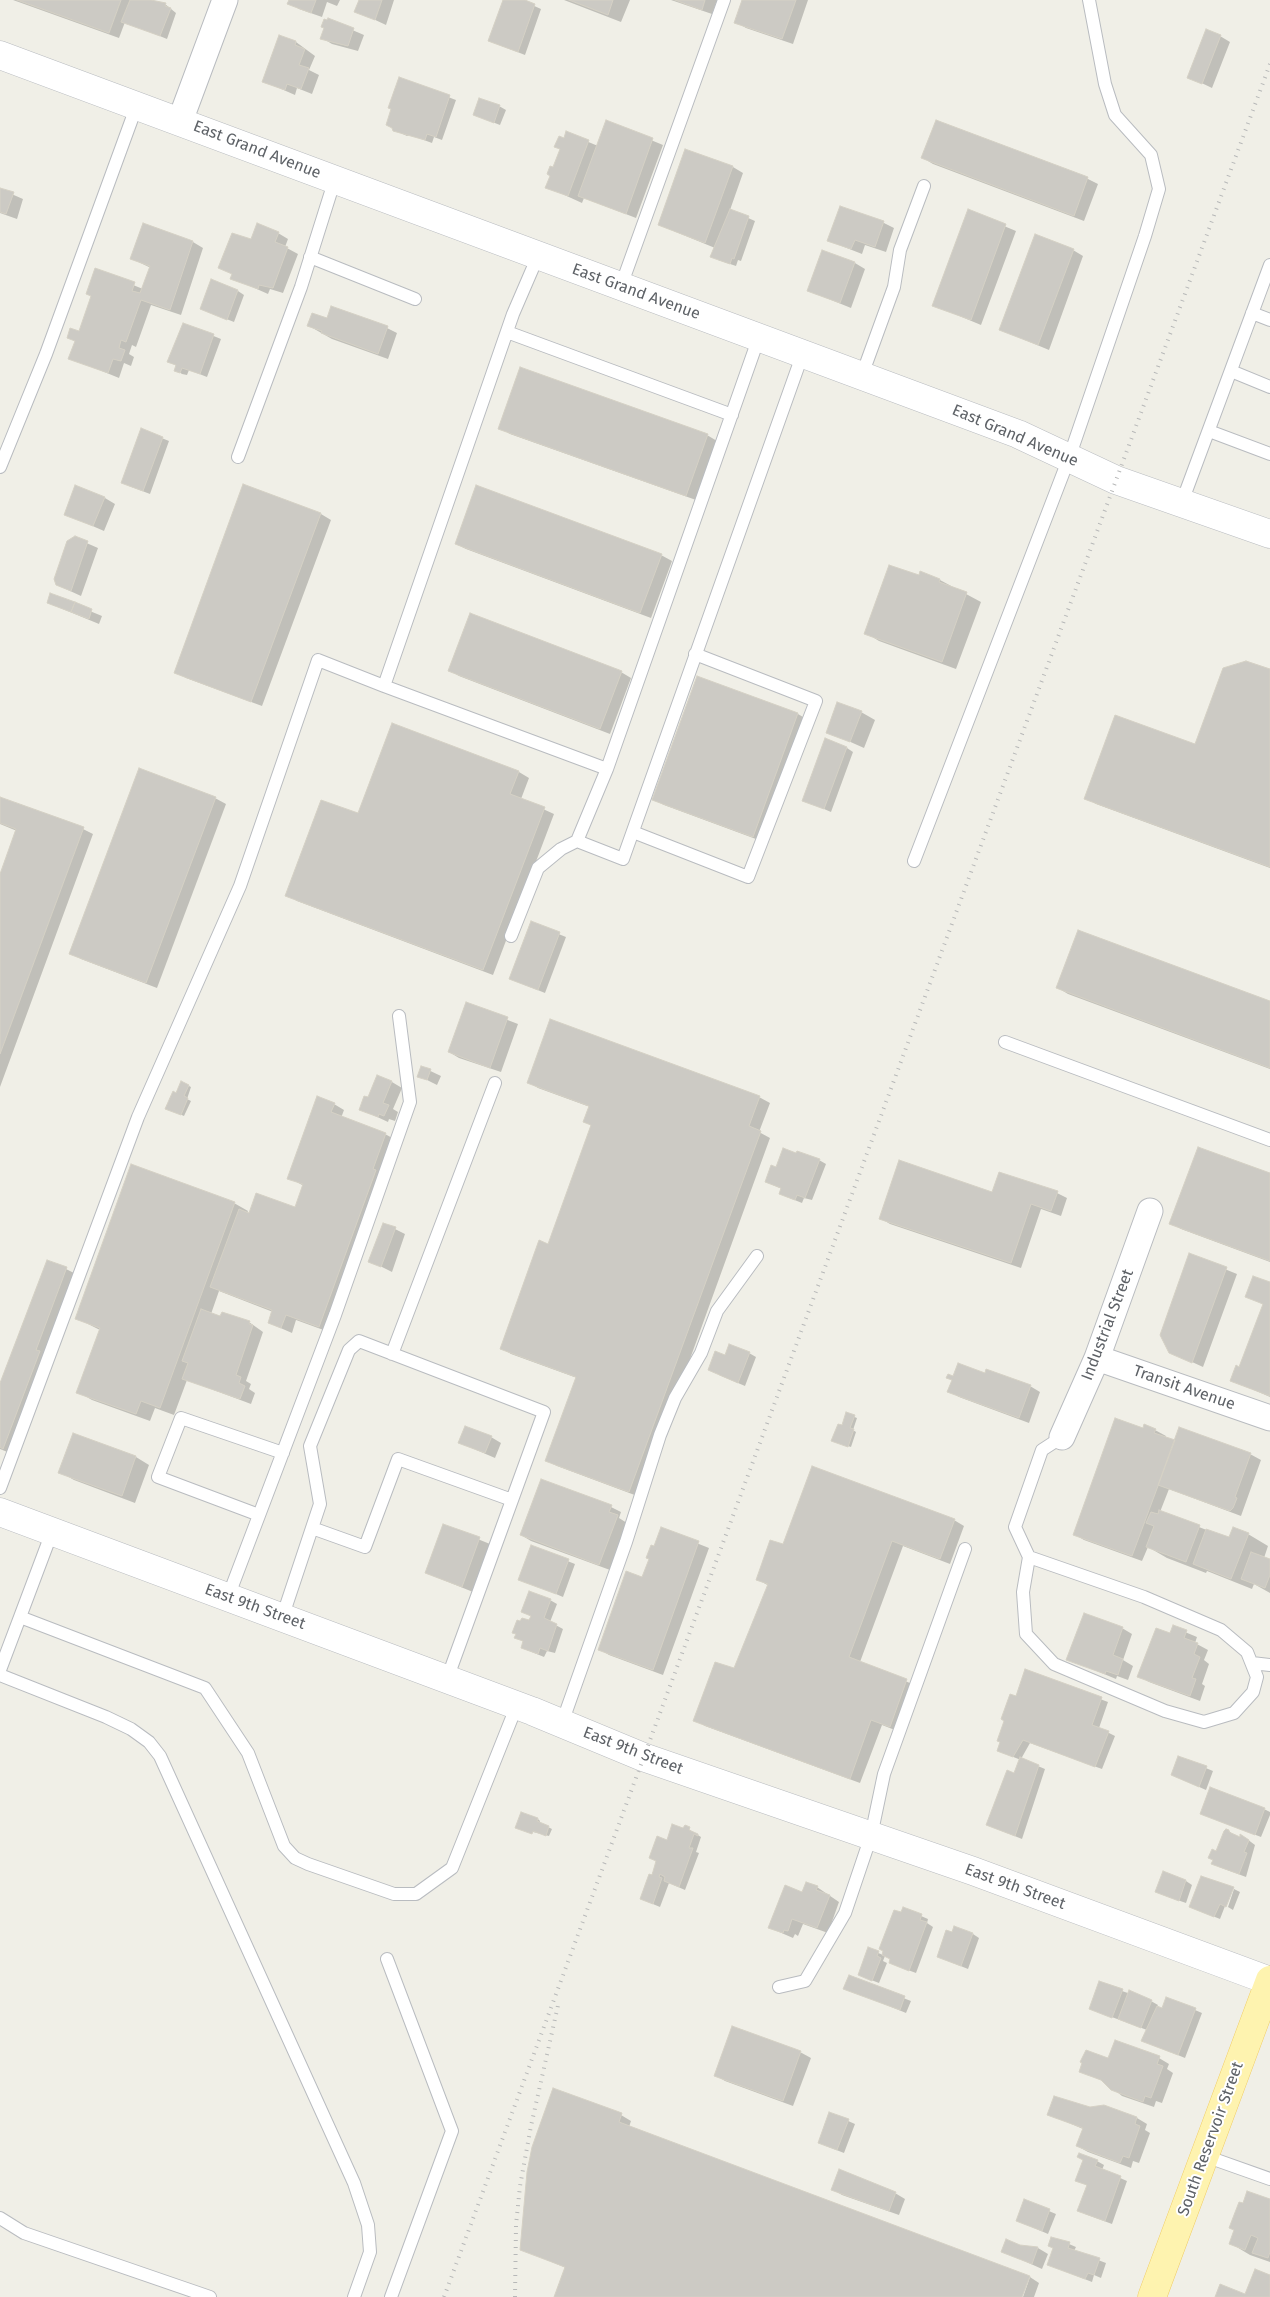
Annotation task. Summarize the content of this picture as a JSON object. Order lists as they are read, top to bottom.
{
  "streets": {
    "main road": ["South Reservoir Street"],
    "street": [
      "East Grand Avenue",
      "Industrial Street",
      "Transit Avenue",
      "East 9th Street"
    ]
  },
  "crossings": [
    ["Industrial Street", "Transit Avenue"],
    ["East 9th Street", "South Reservoir Street"]
  ]
}
